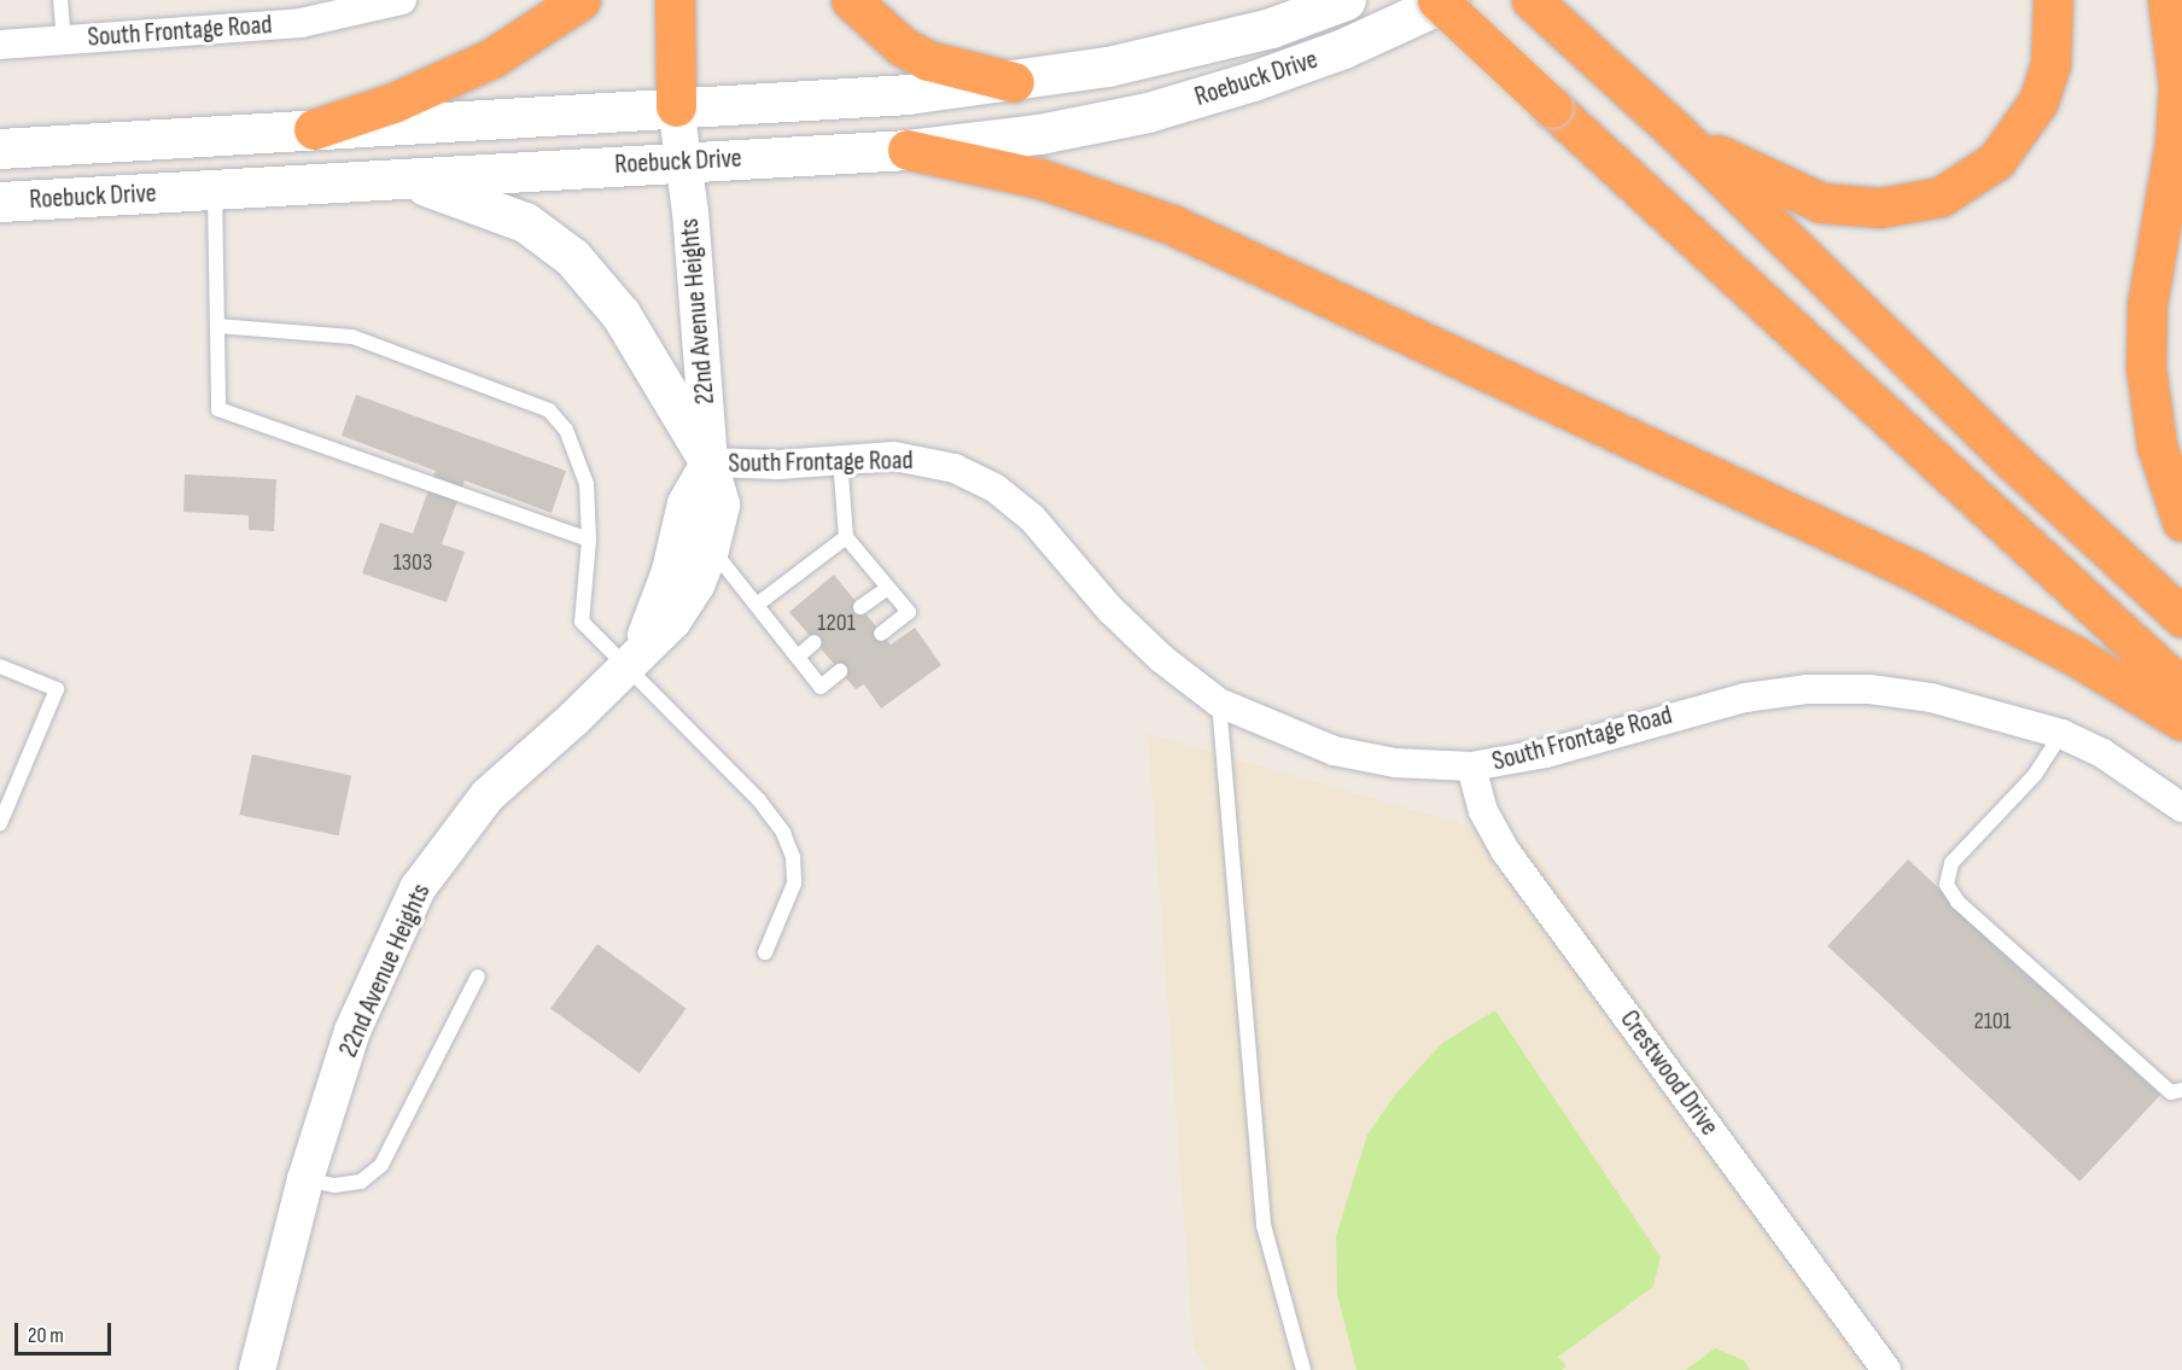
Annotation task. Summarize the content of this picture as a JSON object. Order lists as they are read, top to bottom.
{
  "streets": {
    "main road": ["Roebuck Drive"],
    "street": ["South Frontage Road", "22nd Avenue Heights", "Crestwood Drive"]
  },
  "crossings": [
    ["South Frontage Road", "22nd Avenue Heights"],
    ["South Frontage Road", "Crestwood Drive"],
    ["Roebuck Drive", "22nd Avenue Heights"]
  ],
  "house_numbers": ["1303", "1201", "2101"],
  "scale_bar": "20 m"
}
